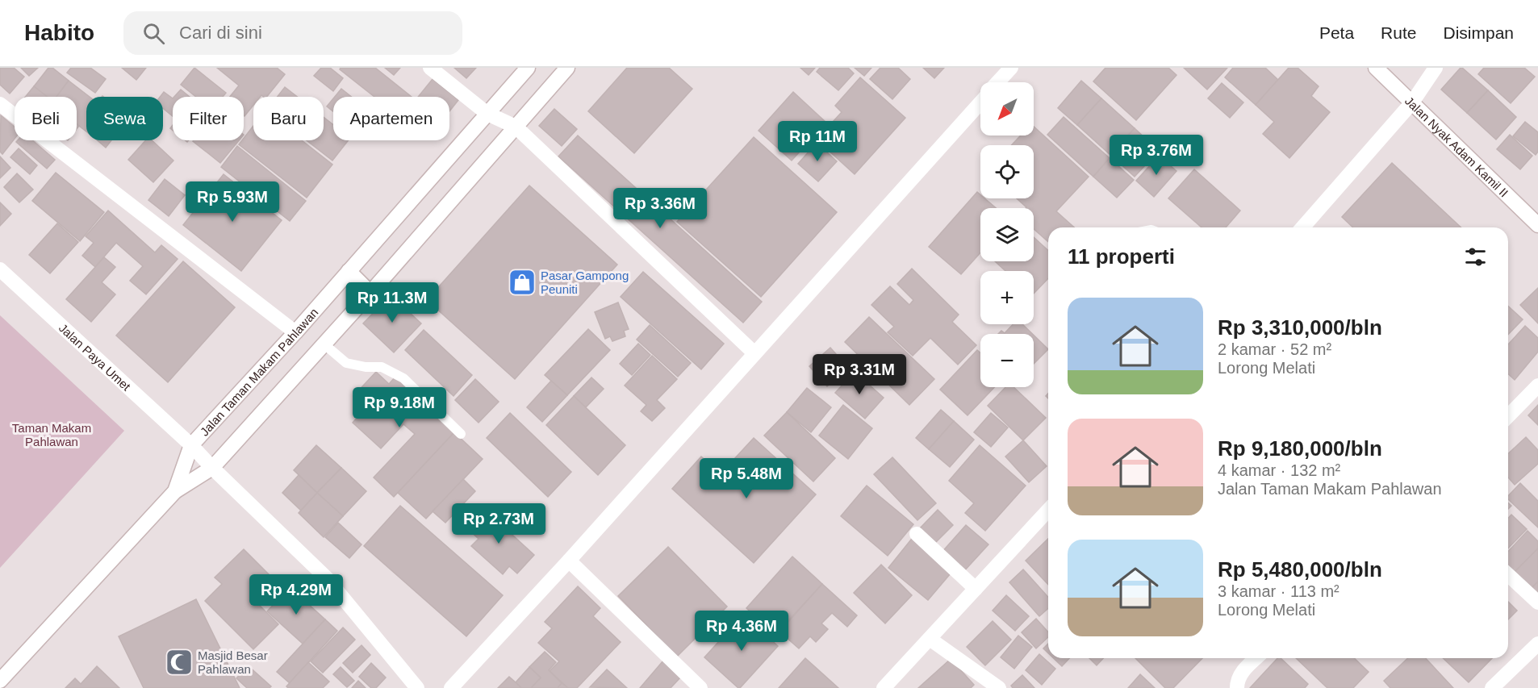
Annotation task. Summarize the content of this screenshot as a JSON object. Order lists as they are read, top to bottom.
{
  "streets": {
    "street": ["Jalan Nyak Adam Kamil II", "Jalan Paya Umet", "Jalan Taman Makam Pahlawan"]
  },
  "crossings": [
    ["Jalan Paya Umet", "Jalan Taman Makam Pahlawan"]
  ],
  "parks": ["Taman Makam Pahlawan"],
  "places": {
    "shop": ["Pasar Gampong Peuniti"],
    "mosque": ["Masjid Besar Pahlawan"]
  },
  "north": "bottom left",
  "page": {
    "header": "Habito",
    "search": "Cari di sini",
    "nav": ["Peta", "Rute", "Disimpan"],
    "map_buttons": ["+", "−"],
    "chip": [
      "Beli",
      "Sewa",
      "Filter",
      "Baru",
      "Apartemen"
    ],
    "price": [
      "Rp 11M",
      "Rp 3.76M",
      "Rp 5.93M",
      "Rp 3.36M",
      "Rp 11.3M",
      "Rp 3.31M",
      "Rp 9.18M",
      "Rp 5.48M",
      "Rp 2.73M",
      "Rp 4.29M",
      "Rp 4.36M"
    ],
    "heading": "11 properti",
    "list": [
      {
        "name": "Rp 3,310,000/bln",
        "note": "2 kamar · 52 m² · Lorong Melati"
      },
      {
        "name": "Rp 9,180,000/bln",
        "note": "4 kamar · 132 m² · Jalan Taman Makam Pahlawan"
      },
      {
        "name": "Rp 5,480,000/bln",
        "note": "3 kamar · 113 m² · Lorong Melati"
      }
    ]
  }
}
